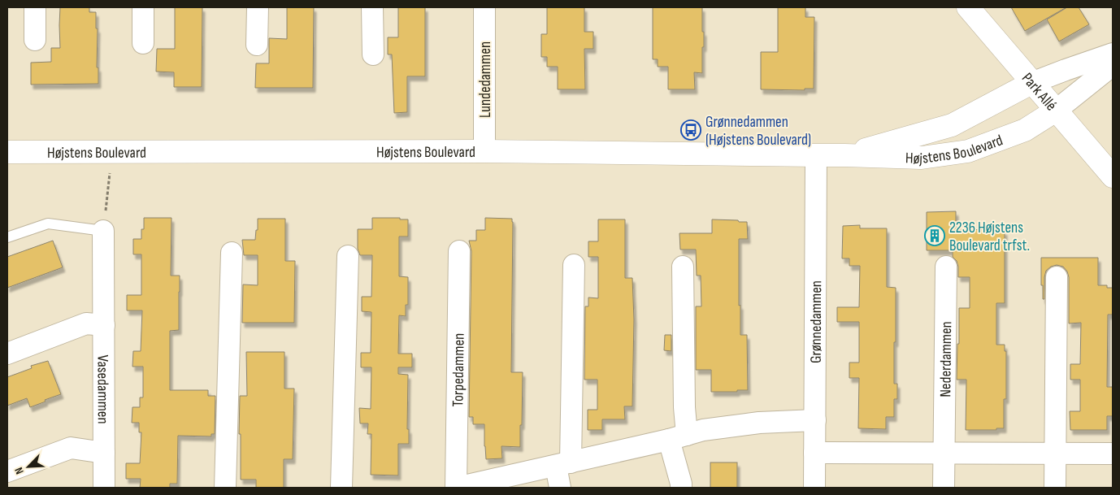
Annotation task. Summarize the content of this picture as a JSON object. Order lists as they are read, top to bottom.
{
  "streets": {
    "street": [
      "Lundedammen",
      "Park Allé",
      "Højstens Boulevard",
      "Grønnedammen",
      "Nederdammen",
      "Torpedammen",
      "Vasedammen"
    ]
  },
  "crossings": [
    ["Lundedammen", "Højstens Boulevard"],
    ["Park Allé", "Højstens Boulevard"],
    ["Højstens Boulevard", "Grønnedammen"],
    ["Grønnedammen", "Torpedammen"]
  ],
  "places": {
    "bus stop": ["Grønnedammen (Højstens Boulevard)"],
    "building": ["2236 Højstens Boulevard trfst."]
  },
  "north": "bottom left"
}
